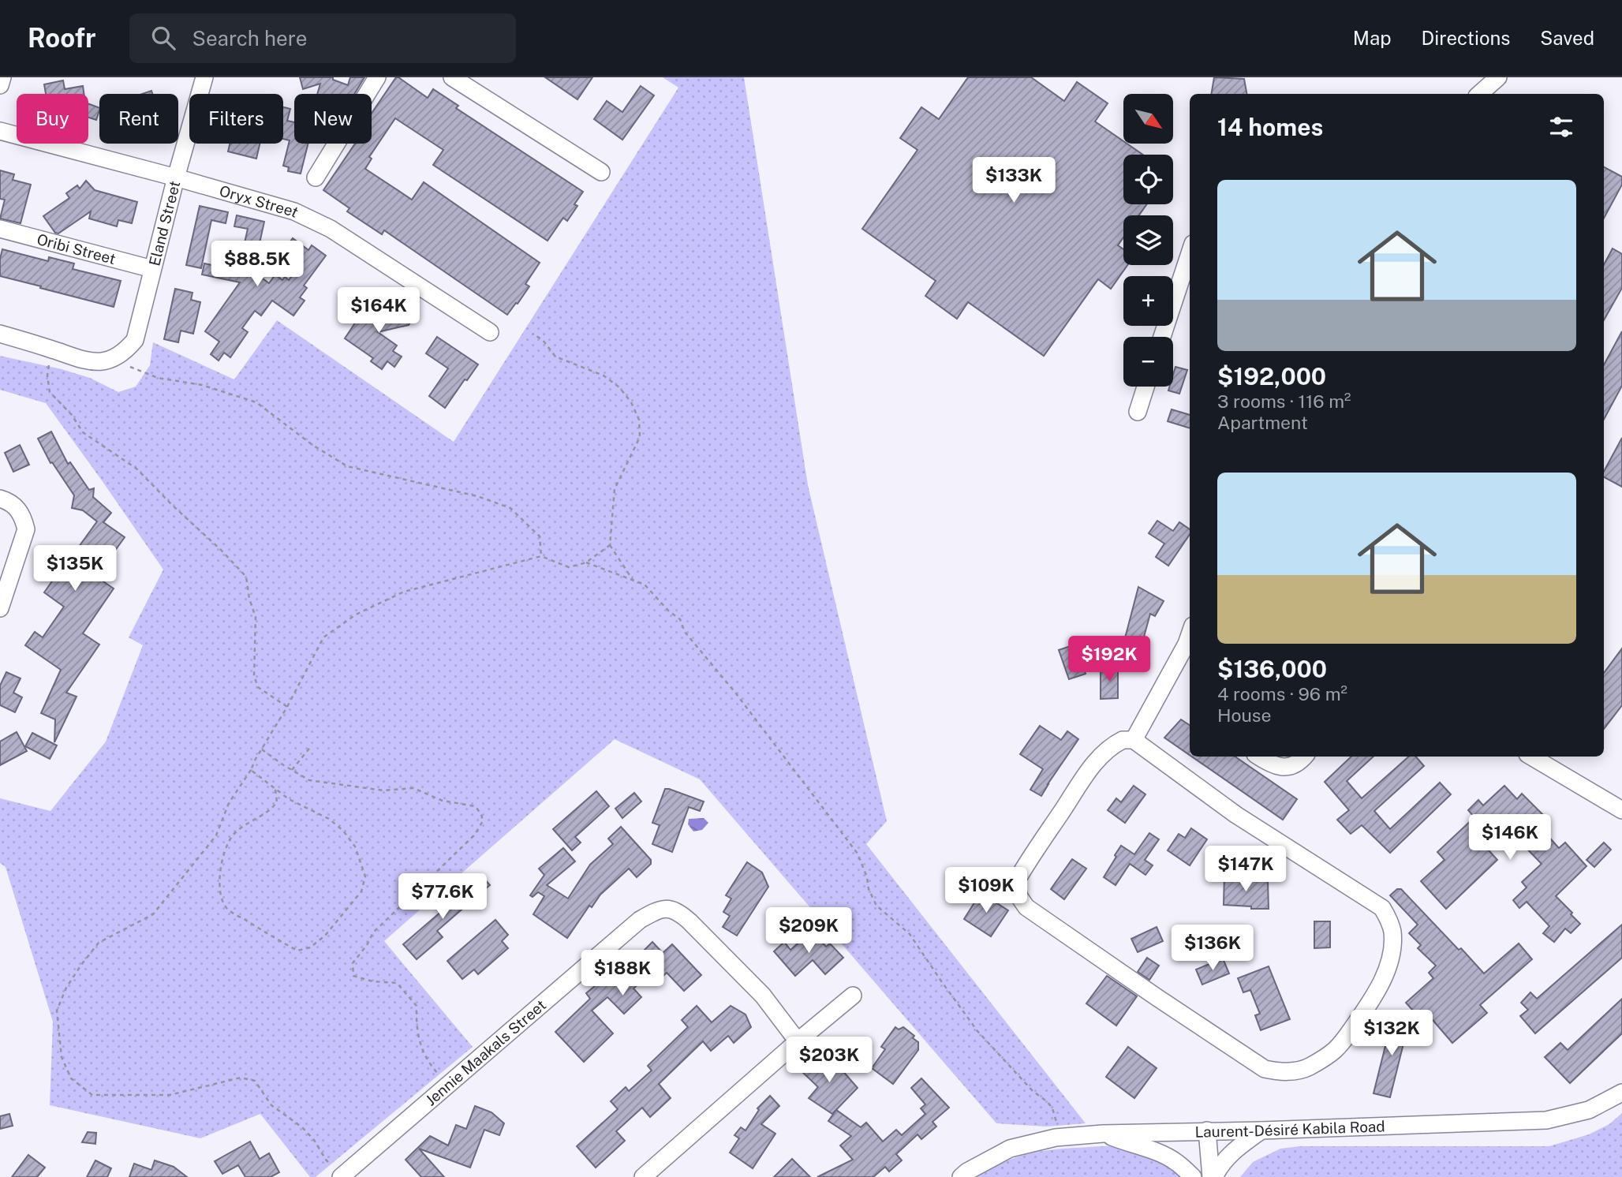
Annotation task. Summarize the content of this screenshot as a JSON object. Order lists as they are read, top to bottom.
{
  "streets": {
    "street": [
      "Oryx Street",
      "Eland Street",
      "Oribi Street",
      "Jennie Maakals Street",
      "Laurent-Désiré Kabila Road"
    ]
  },
  "crossings": [
    ["Oryx Street", "Eland Street"],
    ["Eland Street", "Oribi Street"]
  ],
  "north": "bottom right",
  "page": {
    "header": "Roofr",
    "search": "Search here",
    "nav": ["Map", "Directions", "Saved"],
    "map_buttons": ["+", "−"],
    "chip": [
      "Buy",
      "Rent",
      "Filters",
      "New"
    ],
    "heading": "14 homes",
    "price": [
      "$133K",
      "$88.5K",
      "$164K",
      "$135K",
      "$192K",
      "$146K",
      "$147K",
      "$109K",
      "$77.6K",
      "$209K",
      "$136K",
      "$188K",
      "$132K",
      "$203K"
    ],
    "list": [
      {
        "name": "$192,000",
        "note": "3 rooms · 116 m² · Apartment"
      },
      {
        "name": "$136,000",
        "note": "4 rooms · 96 m² · House"
      }
    ]
  }
}
